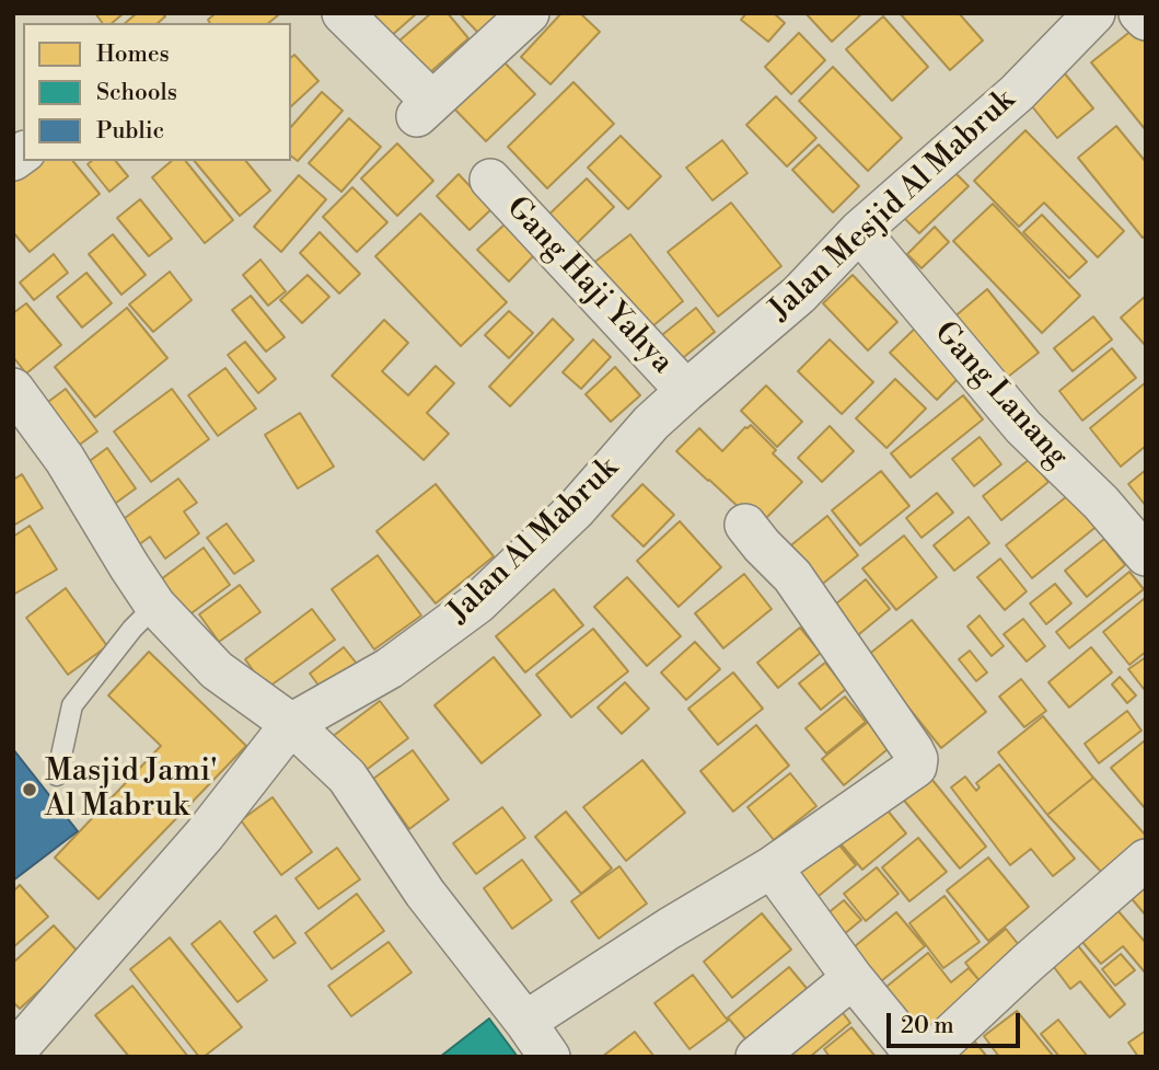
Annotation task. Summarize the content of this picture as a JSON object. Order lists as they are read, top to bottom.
{
  "streets": {
    "street": [
      "Jalan Mesjid Al Mabruk",
      "Gang Haji Yahya",
      "Gang Lanang",
      "Jalan Al Mabruk"
    ]
  },
  "crossings": [
    ["Jalan Mesjid Al Mabruk", "Gang Haji Yahya"],
    ["Jalan Mesjid Al Mabruk", "Gang Lanang"],
    ["Jalan Mesjid Al Mabruk", "Jalan Al Mabruk"],
    ["Gang Haji Yahya", "Jalan Al Mabruk"]
  ],
  "places": ["Masjid Jami' Al Mabruk"],
  "legend": ["Homes", "Schools", "Public"],
  "scale_bar": "20 m"
}
